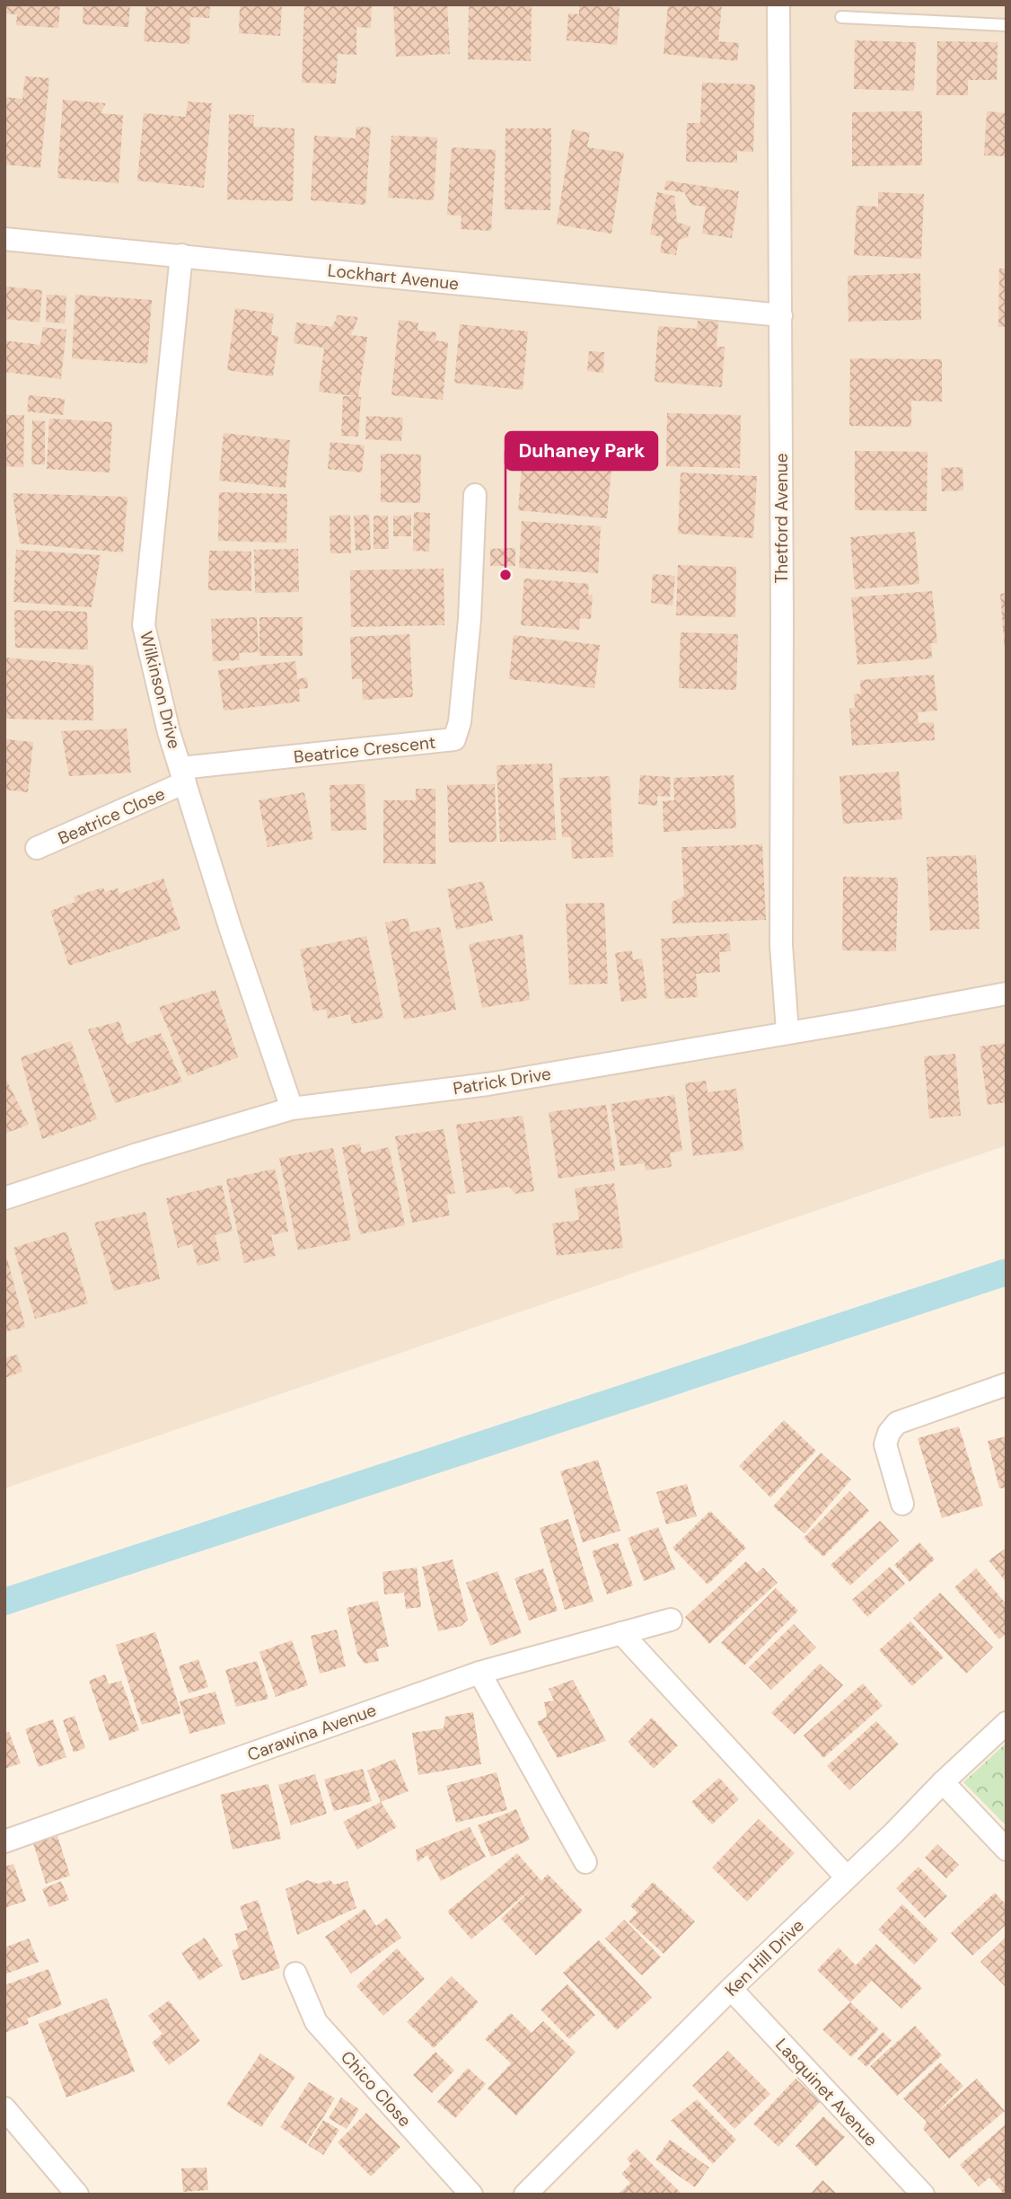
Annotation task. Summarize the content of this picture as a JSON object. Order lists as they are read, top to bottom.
{
  "streets": {
    "street": [
      "Lockhart Avenue",
      "Thetford Avenue",
      "Wilkinson Drive",
      "Beatrice Crescent",
      "Beatrice Close",
      "Patrick Drive",
      "Carawina Avenue",
      "Ken Hill Drive",
      "Chico Close",
      "Lasquinet Avenue"
    ]
  },
  "crossings": [
    ["Lockhart Avenue", "Thetford Avenue"],
    ["Lockhart Avenue", "Wilkinson Drive"],
    ["Thetford Avenue", "Patrick Drive"],
    ["Wilkinson Drive", "Beatrice Crescent"],
    ["Wilkinson Drive", "Beatrice Close"],
    ["Wilkinson Drive", "Patrick Drive"],
    ["Beatrice Crescent", "Beatrice Close"],
    ["Ken Hill Drive", "Lasquinet Avenue"]
  ],
  "places": ["Duhaney Park"]
}
